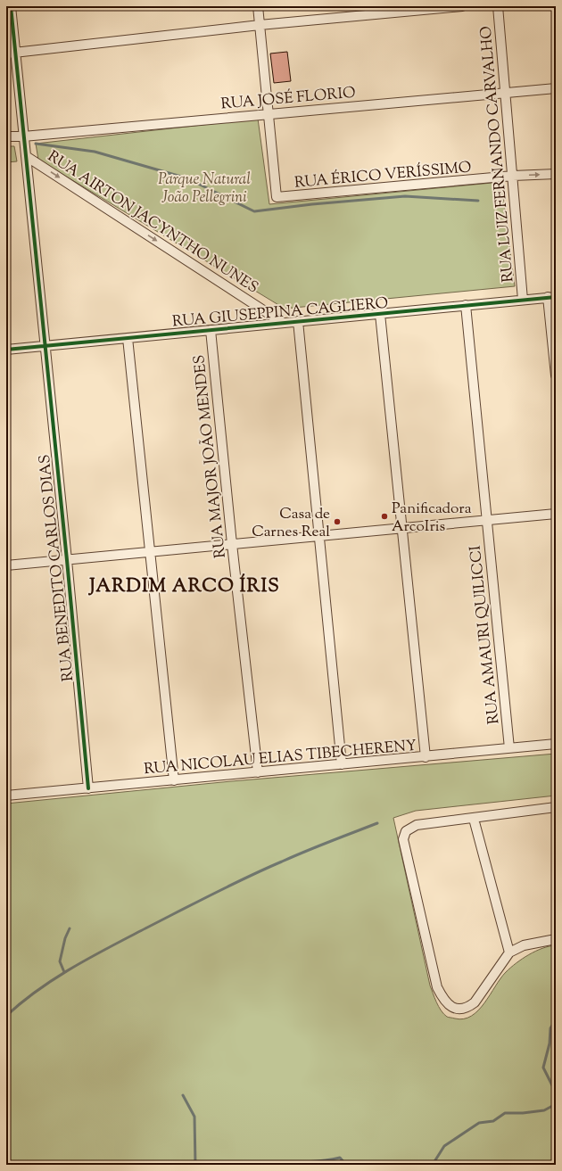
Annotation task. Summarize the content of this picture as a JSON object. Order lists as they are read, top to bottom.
{
  "streets": {
    "street": [
      "RUA JOSÉ FLORIO",
      "RUA LUIZ FERNANDO CARVALHO",
      "RUA ÉRICO VERÍSSIMO",
      "RUA AIRTON JACYNTHO NUNES",
      "RUA GIUSEPPINA CAGLIERO",
      "RUA MAJOR JOÃO MENDES",
      "RUA BENEDITO CARLOS DIAS",
      "RUA AMAURI QUILICCI",
      "RUA NICOLAU ELIAS TIBECHERENY"
    ]
  },
  "crossings": [
    ["RUA JOSÉ FLORIO", "RUA LUIZ FERNANDO CARVALHO"],
    ["RUA JOSÉ FLORIO", "RUA ÉRICO VERÍSSIMO"],
    ["RUA JOSÉ FLORIO", "RUA BENEDITO CARLOS DIAS"],
    ["RUA LUIZ FERNANDO CARVALHO", "RUA ÉRICO VERÍSSIMO"],
    ["RUA LUIZ FERNANDO CARVALHO", "RUA GIUSEPPINA CAGLIERO"],
    ["RUA AIRTON JACYNTHO NUNES", "RUA GIUSEPPINA CAGLIERO"],
    ["RUA AIRTON JACYNTHO NUNES", "RUA BENEDITO CARLOS DIAS"],
    ["RUA GIUSEPPINA CAGLIERO", "RUA MAJOR JOÃO MENDES"],
    ["RUA GIUSEPPINA CAGLIERO", "RUA BENEDITO CARLOS DIAS"],
    ["RUA GIUSEPPINA CAGLIERO", "RUA AMAURI QUILICCI"],
    ["RUA MAJOR JOÃO MENDES", "RUA NICOLAU ELIAS TIBECHERENY"],
    ["RUA BENEDITO CARLOS DIAS", "RUA NICOLAU ELIAS TIBECHERENY"],
    ["RUA AMAURI QUILICCI", "RUA NICOLAU ELIAS TIBECHERENY"]
  ],
  "one_way": ["RUA AIRTON JACYNTHO NUNES"],
  "districts": ["JARDIM ARCO ÍRIS"],
  "parks": ["Parque Natural João Pellegrini"],
  "places": ["Panificadora ArcoIris", "Casa de Carnes Real"]
}
